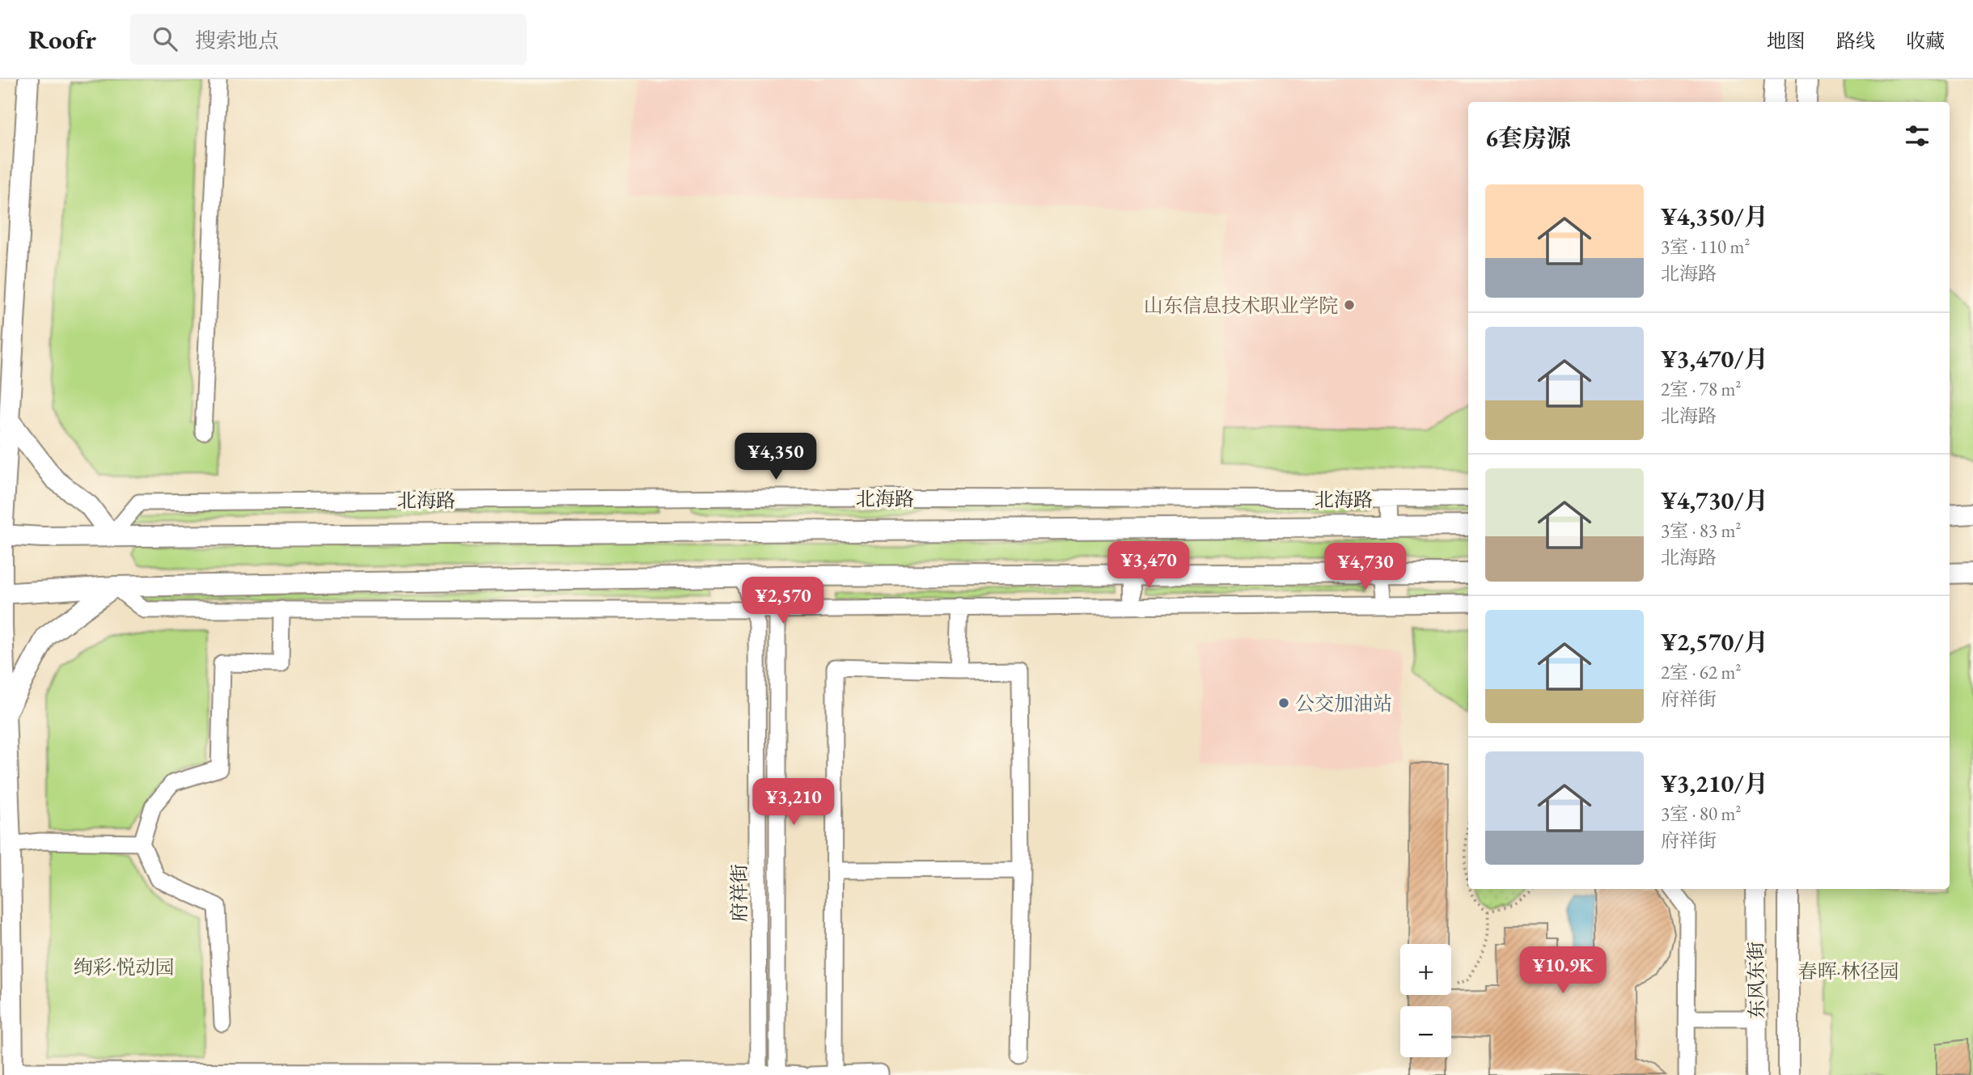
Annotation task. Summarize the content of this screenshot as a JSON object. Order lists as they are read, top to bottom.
{
  "streets": {
    "main road": ["北海路", "东风东街"],
    "street": ["府祥街"]
  },
  "parks": ["绚彩·悦动园", "春晖·林径园"],
  "places": ["山东信息技术职业学院", "公交加油站"],
  "page": {
    "header": "Roofr",
    "search": "搜索地点",
    "nav": ["地图", "路线", "收藏"],
    "heading": "6套房源",
    "list": [
      {
        "name": "¥4,350/月",
        "note": "3室 · 110 m² · 北海路"
      },
      {
        "name": "¥3,470/月",
        "note": "2室 · 78 m² · 北海路"
      },
      {
        "name": "¥4,730/月",
        "note": "3室 · 83 m² · 北海路"
      },
      {
        "name": "¥2,570/月",
        "note": "2室 · 62 m² · 府祥街"
      },
      {
        "name": "¥3,210/月",
        "note": "3室 · 80 m² · 府祥街"
      }
    ],
    "price": [
      "¥4,350",
      "¥3,470",
      "¥4,730",
      "¥2,570",
      "¥3,210",
      "¥10.9K"
    ],
    "map_buttons": ["+", "−"]
  }
}
